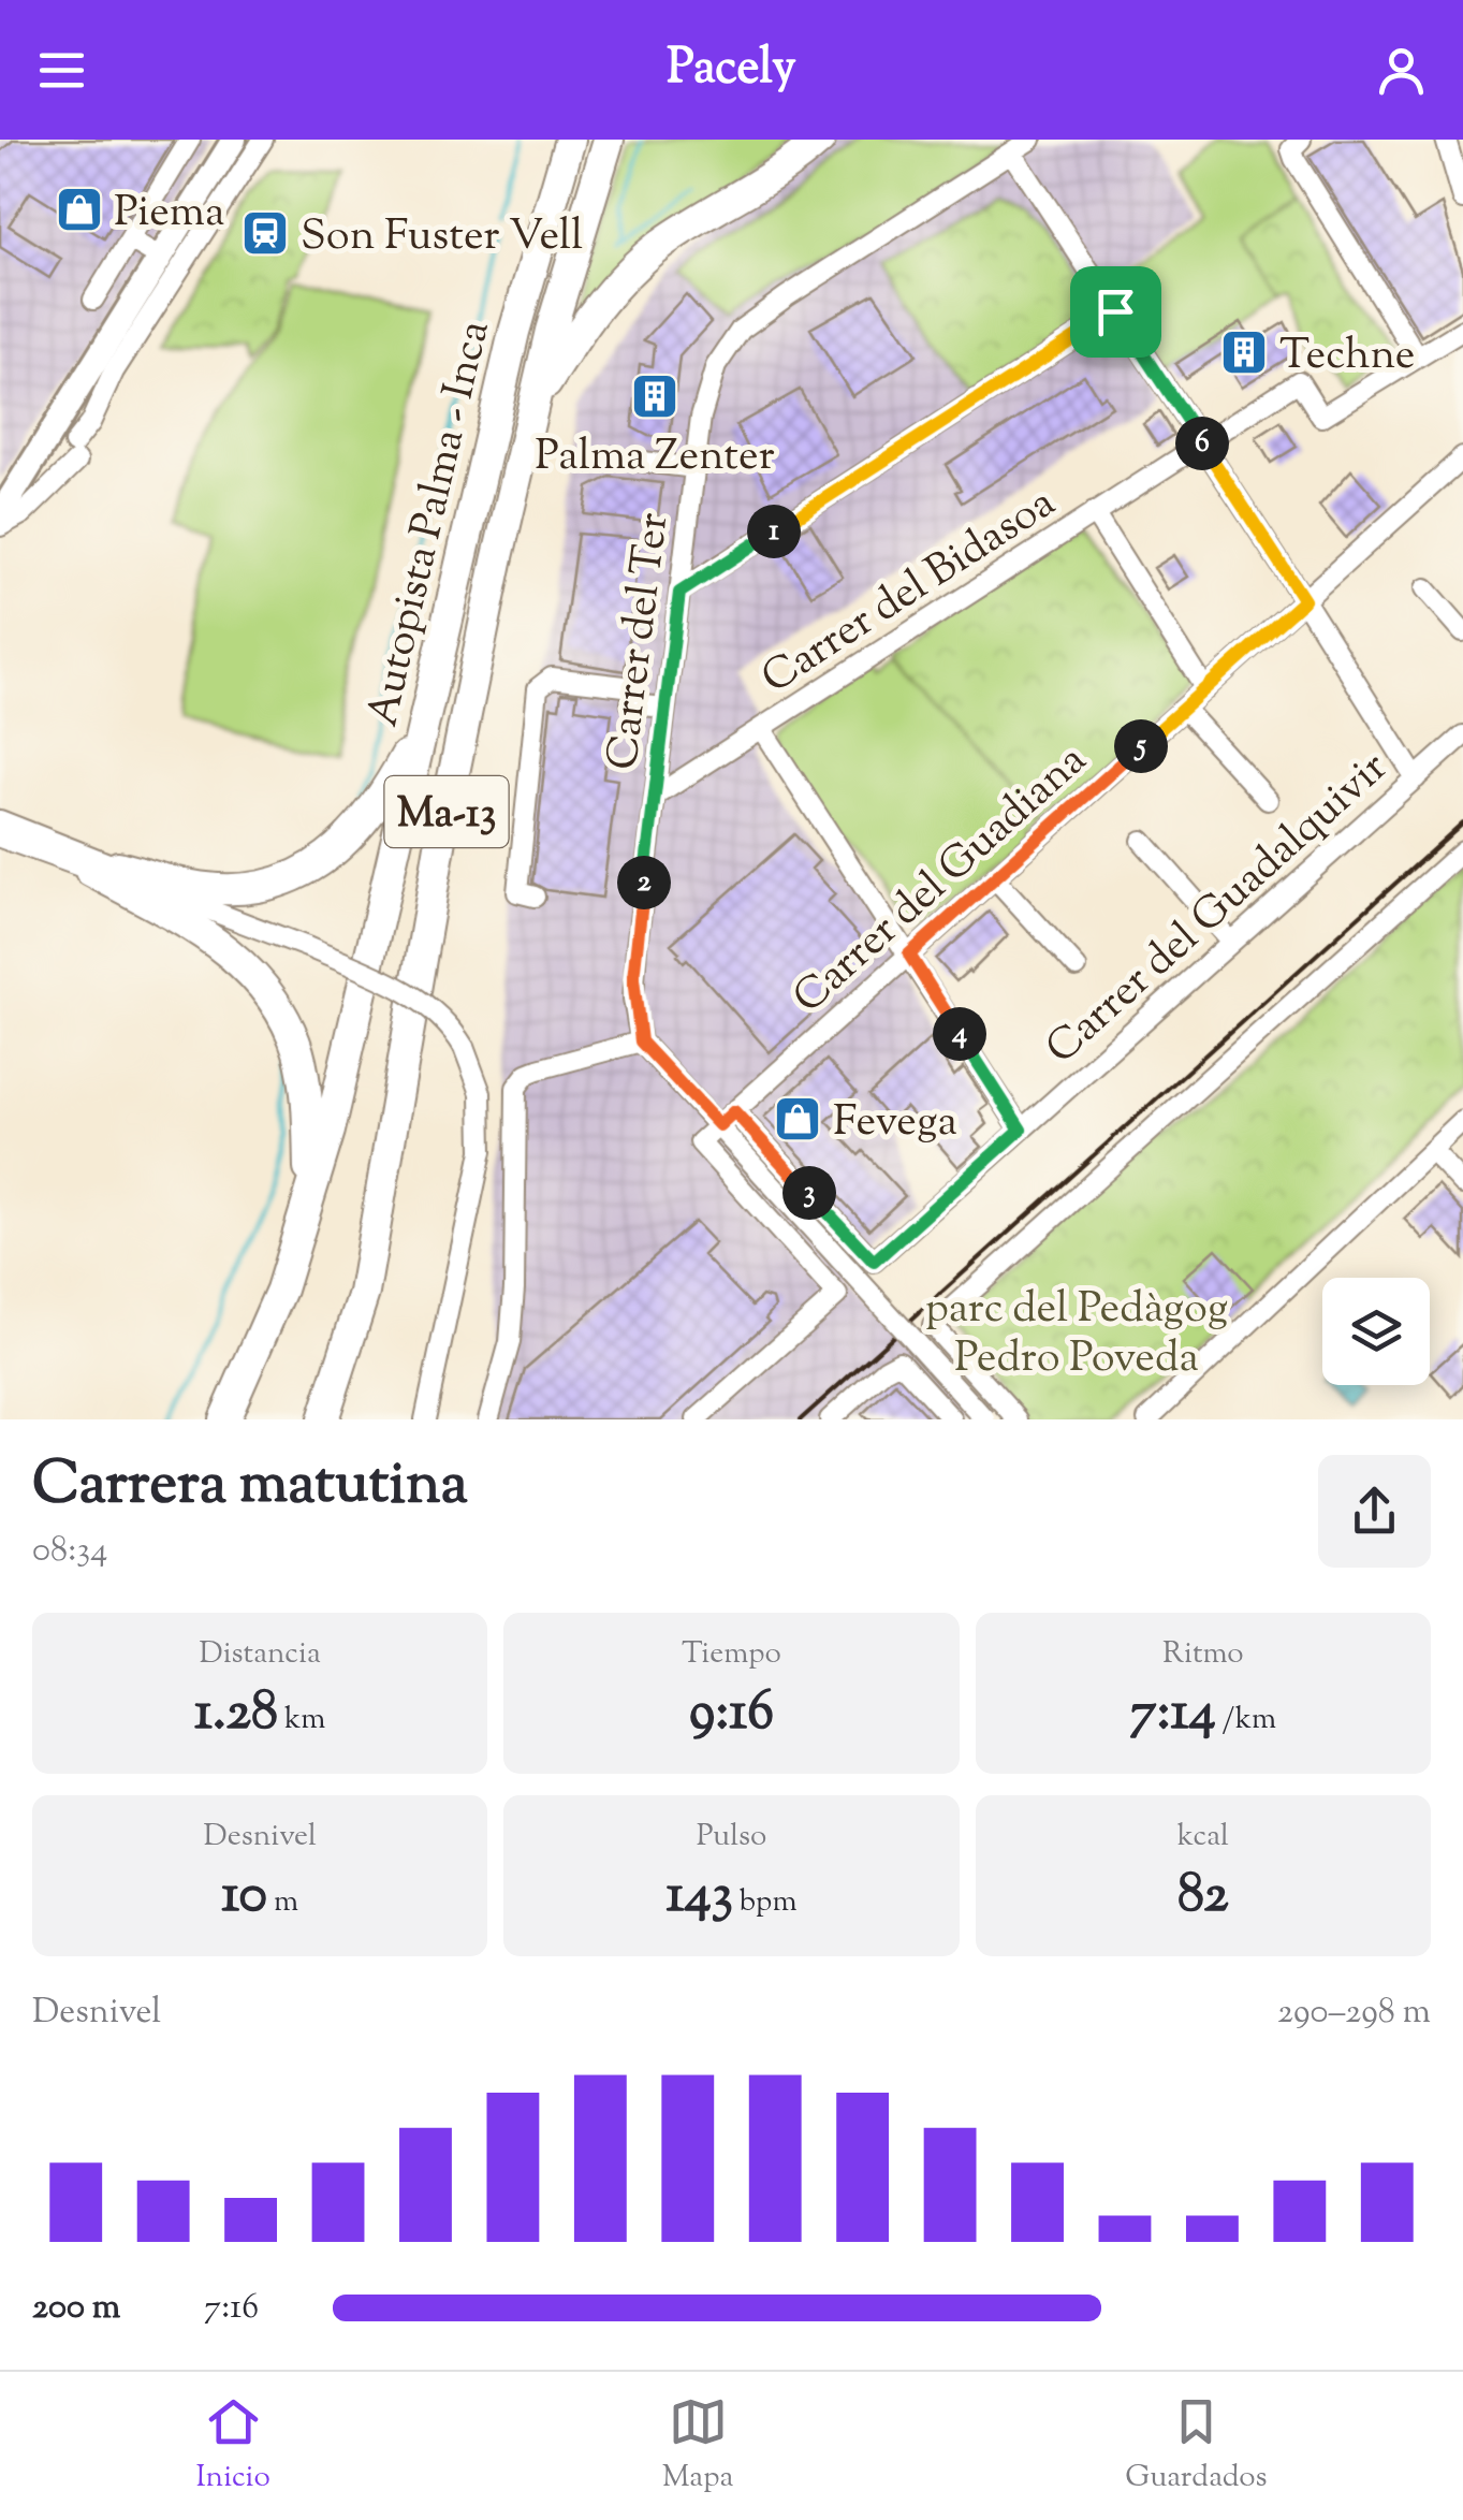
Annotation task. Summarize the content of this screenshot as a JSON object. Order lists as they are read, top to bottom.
{
  "streets": {
    "highway": ["Autopista Palma - Inca", "Ma-13"],
    "street": [
      "Carrer del Bidasoa",
      "Carrer del Ter",
      "Carrer del Guadiana",
      "Carrer del Guadalquivir"
    ]
  },
  "crossings": [
    ["Carrer del Bidasoa", "Carrer del Ter"],
    ["Carrer del Guadiana", "Carrer del Guadalquivir"]
  ],
  "parks": ["parc del Pedàgog Pedro Poveda"],
  "places": {
    "shop": ["Piema", "Fevega"],
    "station": ["Son Fuster Vell"],
    "building": ["Techne", "Palma Zenter"]
  },
  "page": {
    "header": "Pacely",
    "pins": [
      "6",
      "1",
      "5",
      "2",
      "4",
      "3"
    ],
    "heading": ["Carrera matutina", "08:34"],
    "stats": [
      ["Distancia", "1.28 km"],
      ["Tiempo", "9:16"],
      ["Ritmo", "7:14 /km"],
      ["Desnivel", "10 m"],
      ["Pulso", "143 bpm"],
      ["kcal", "82"]
    ],
    "chart": ["Desnivel", "290–298 m"],
    "list": [
      {
        "name": "200 m",
        "note": "7:16"
      }
    ],
    "tabs": ["Inicio", "Mapa", "Guardados"]
  }
}
